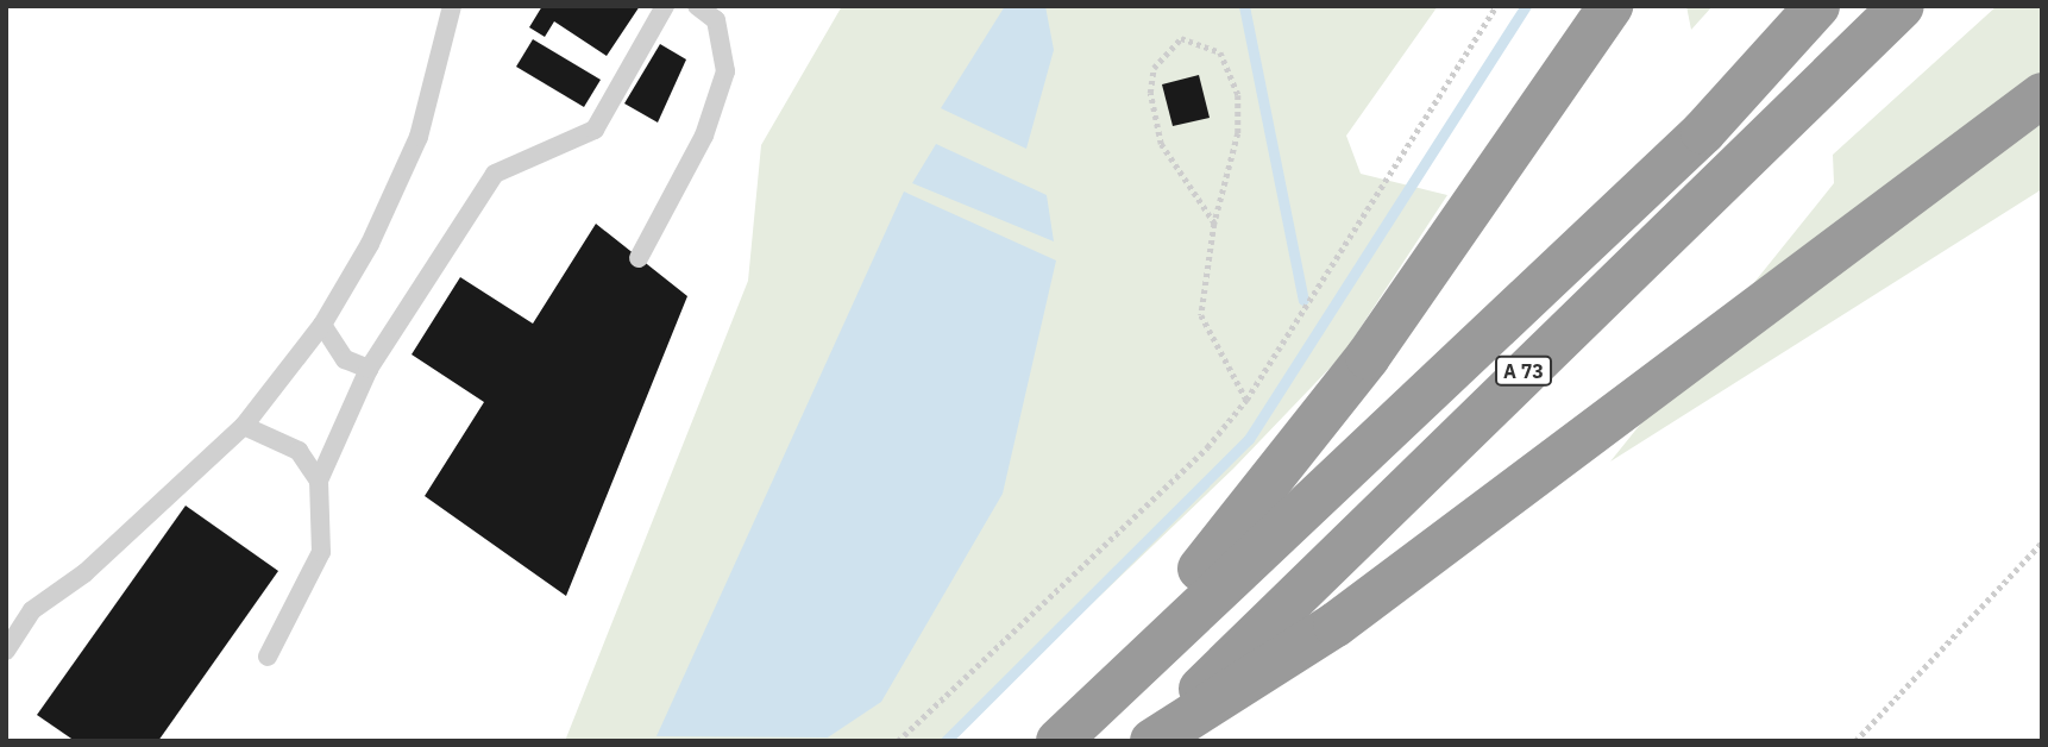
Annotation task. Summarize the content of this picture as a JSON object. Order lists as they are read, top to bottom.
{
  "streets": {
    "highway": ["A 73"]
  }
}
